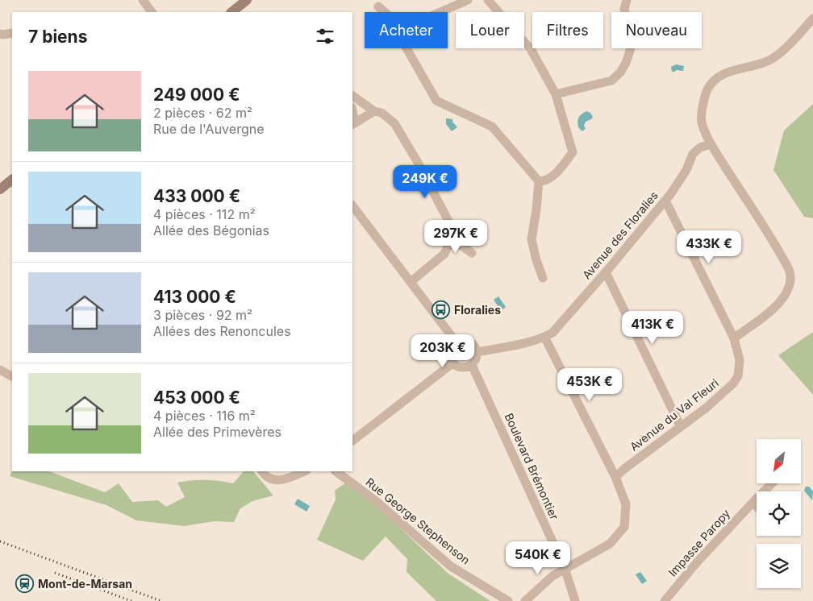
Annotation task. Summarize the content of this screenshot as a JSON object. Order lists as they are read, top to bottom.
{
  "streets": {
    "street": [
      "Avenue des Floralies",
      "Avenue du Val Fleuri",
      "Boulevard Brémontier",
      "Rue George Stephenson",
      "Impasse Paropy"
    ]
  },
  "crossings": [
    ["Avenue des Floralies", "Avenue du Val Fleuri"],
    ["Avenue des Floralies", "Boulevard Brémontier"]
  ],
  "places": {
    "bus stop": ["Floralies"],
    "station": ["Mont-de-Marsan"]
  },
  "north": "bottom left",
  "page": {
    "chip": [
      "Acheter",
      "Louer",
      "Filtres",
      "Nouveau"
    ],
    "heading": "7 biens",
    "list": [
      {
        "name": "249 000 €",
        "note": "2 pièces · 62 m² · Rue de l'Auvergne"
      },
      {
        "name": "433 000 €",
        "note": "4 pièces · 112 m² · Allée des Bégonias"
      },
      {
        "name": "413 000 €",
        "note": "3 pièces · 92 m² · Allées des Renoncules"
      },
      {
        "name": "453 000 €",
        "note": "4 pièces · 116 m² · Allée des Primevères"
      }
    ],
    "price": [
      "249K €",
      "297K €",
      "433K €",
      "413K €",
      "203K €",
      "453K €",
      "540K €"
    ]
  }
}
